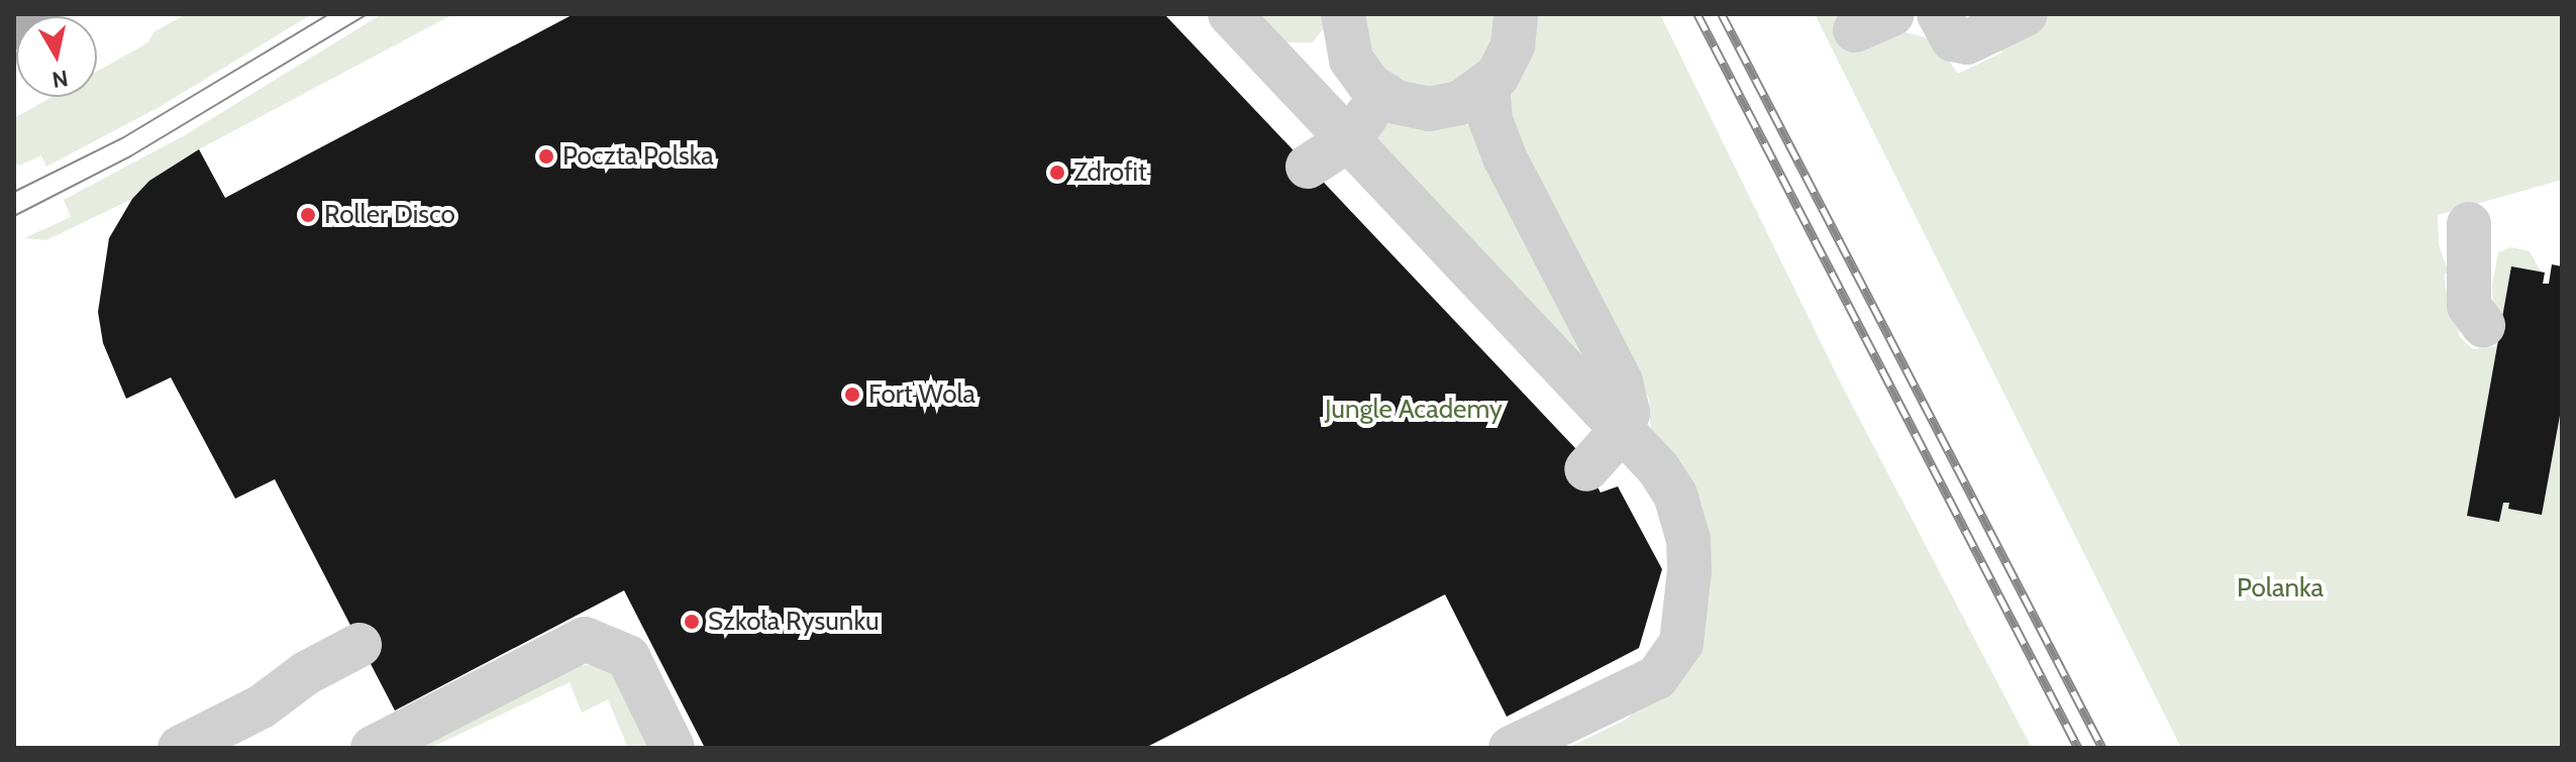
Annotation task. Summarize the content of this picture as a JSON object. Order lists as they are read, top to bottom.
{
  "parks": ["Jungle Academy", "Polanka"],
  "places": [
    "Poczta Polska",
    "Zdrofit",
    "Roller Disco",
    "Fort Wola",
    "Szkoła Rysunku"
  ],
  "north": "bottom"
}
